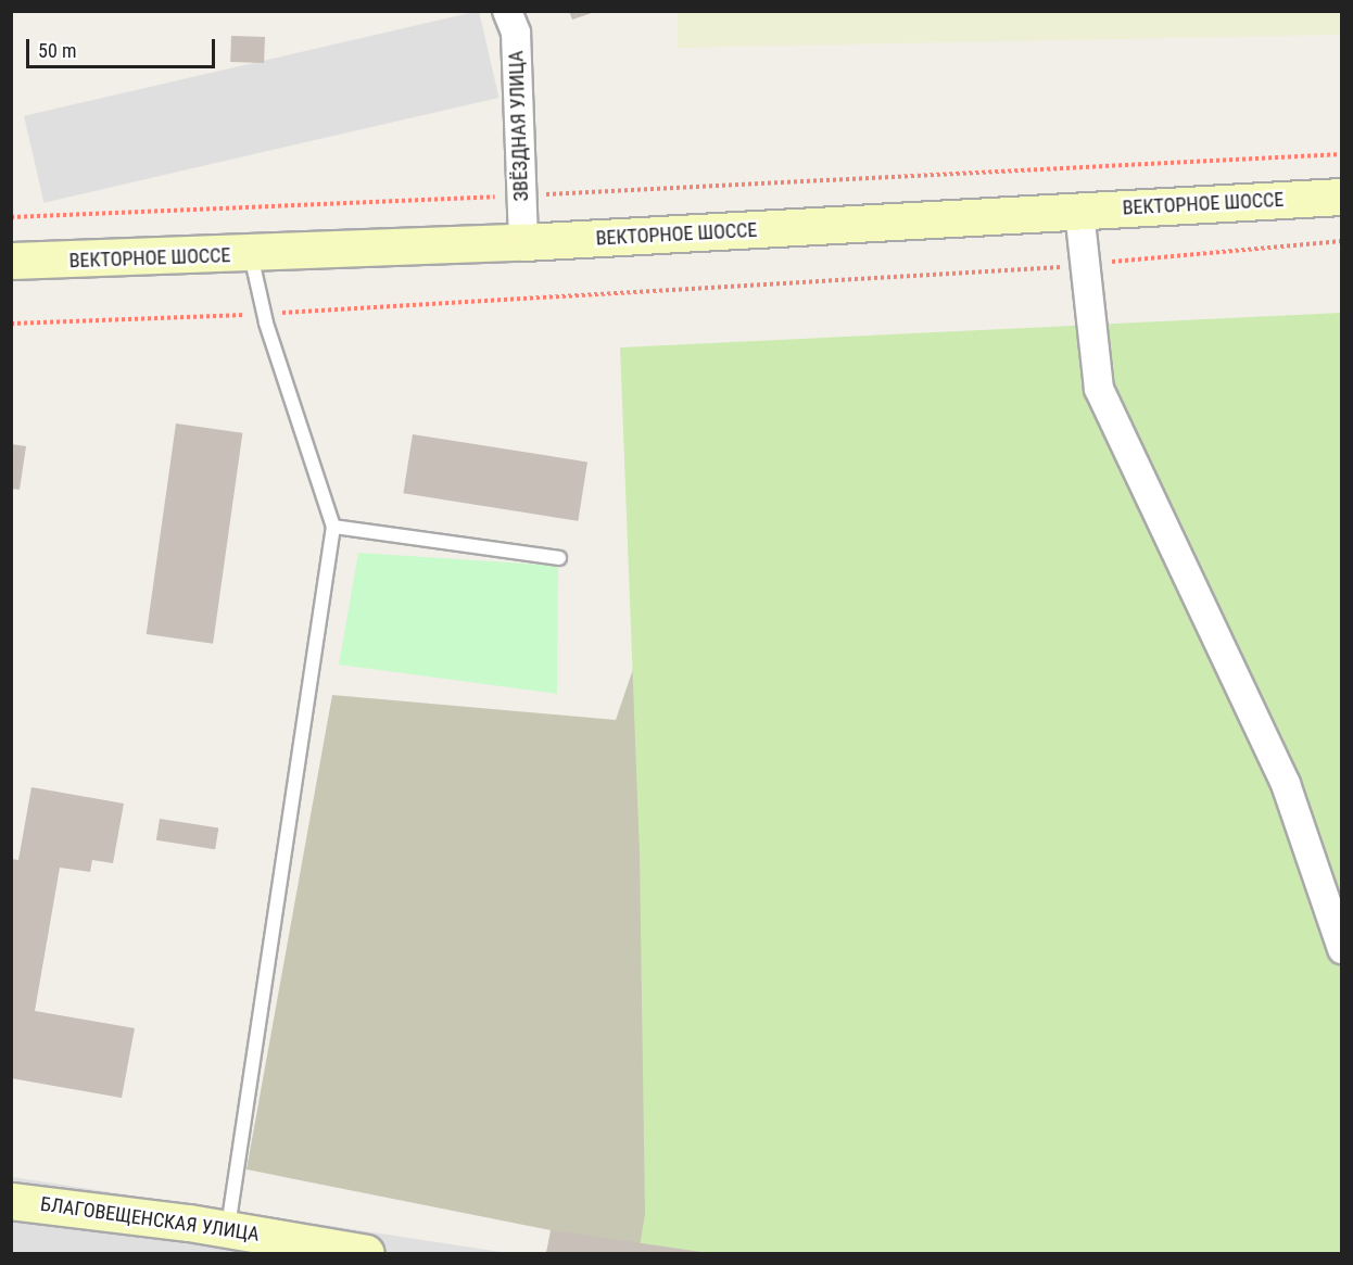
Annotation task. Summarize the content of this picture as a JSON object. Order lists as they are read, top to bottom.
{
  "streets": {
    "main road": ["ВЕКТОРНОЕ ШОССЕ", "БЛАГОВЕЩЕНСКАЯ УЛИЦА"],
    "street": ["ЗВЁЗДНАЯ УЛИЦА"]
  },
  "crossings": [
    ["ЗВЁЗДНАЯ УЛИЦА", "ВЕКТОРНОЕ ШОССЕ"]
  ],
  "scale_bar": "50 m"
}
